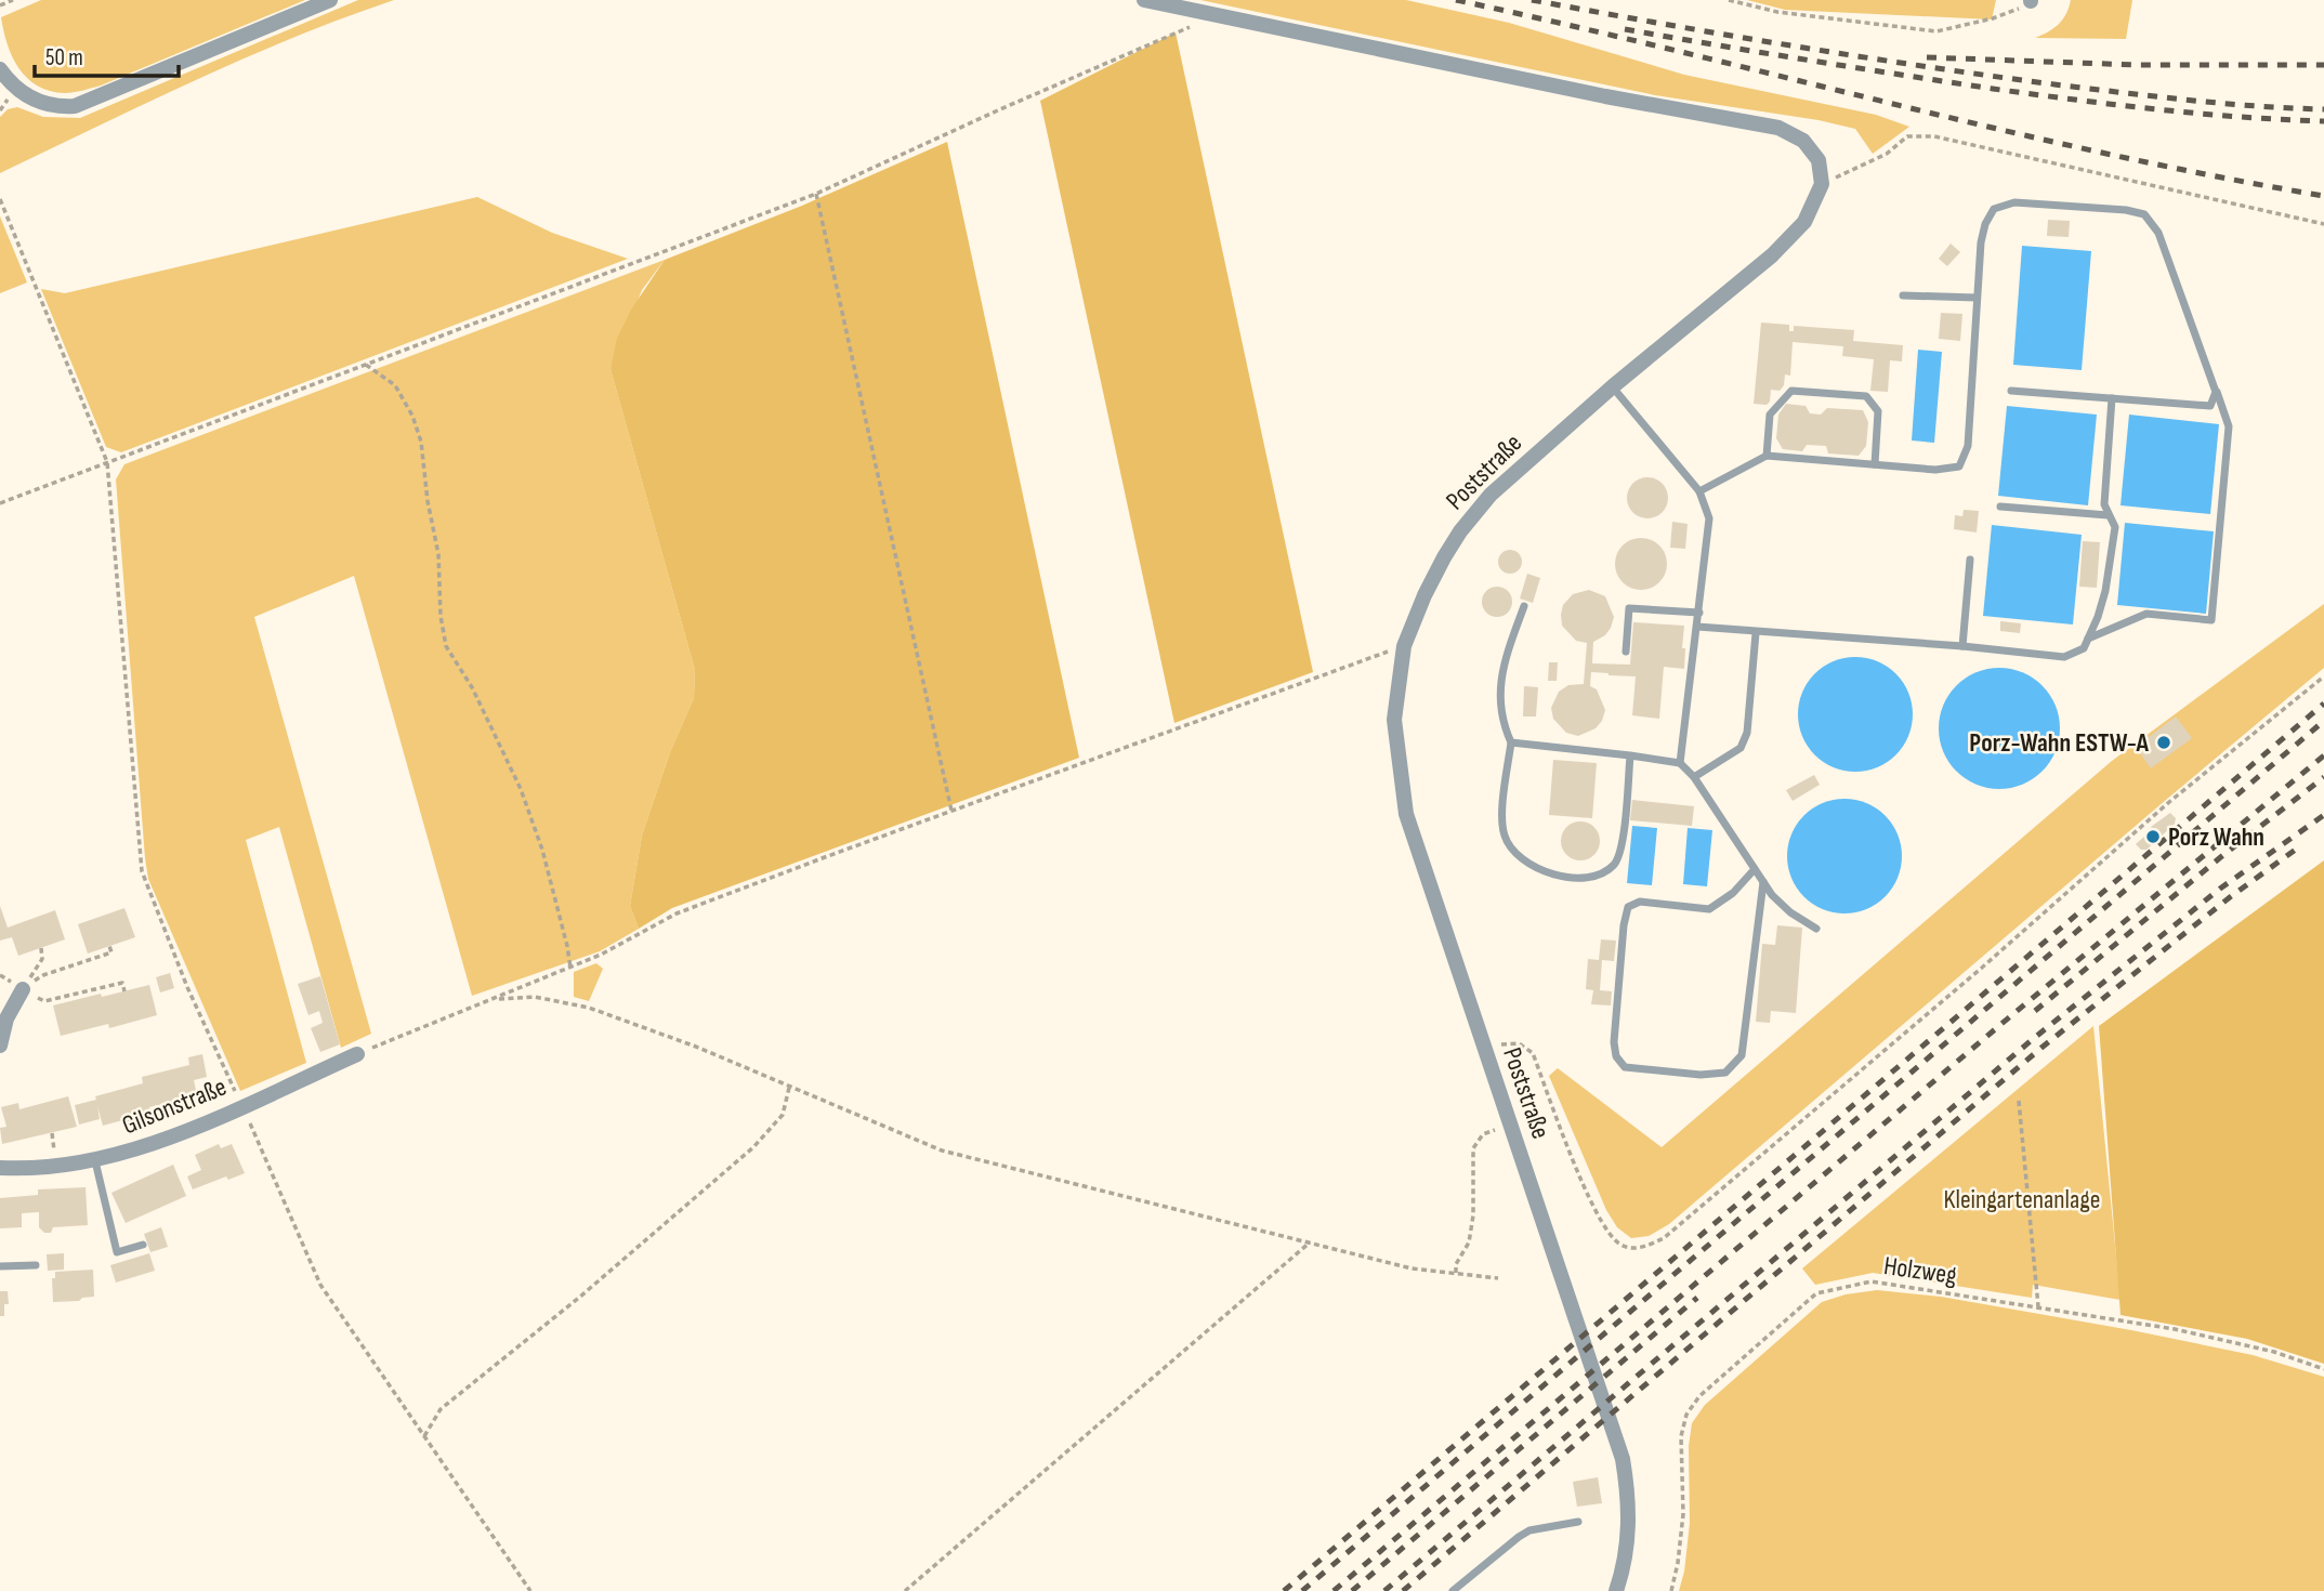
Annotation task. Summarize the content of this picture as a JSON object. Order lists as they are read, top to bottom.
{
  "streets": {
    "street": ["Poststraße", "Gilsonstraße"],
    "path": ["Holzweg"]
  },
  "parks": ["Kleingartenanlage"],
  "places": ["Porz-Wahn ESTW-A", "Porz Wahn"],
  "scale_bar": "50 m"
}
